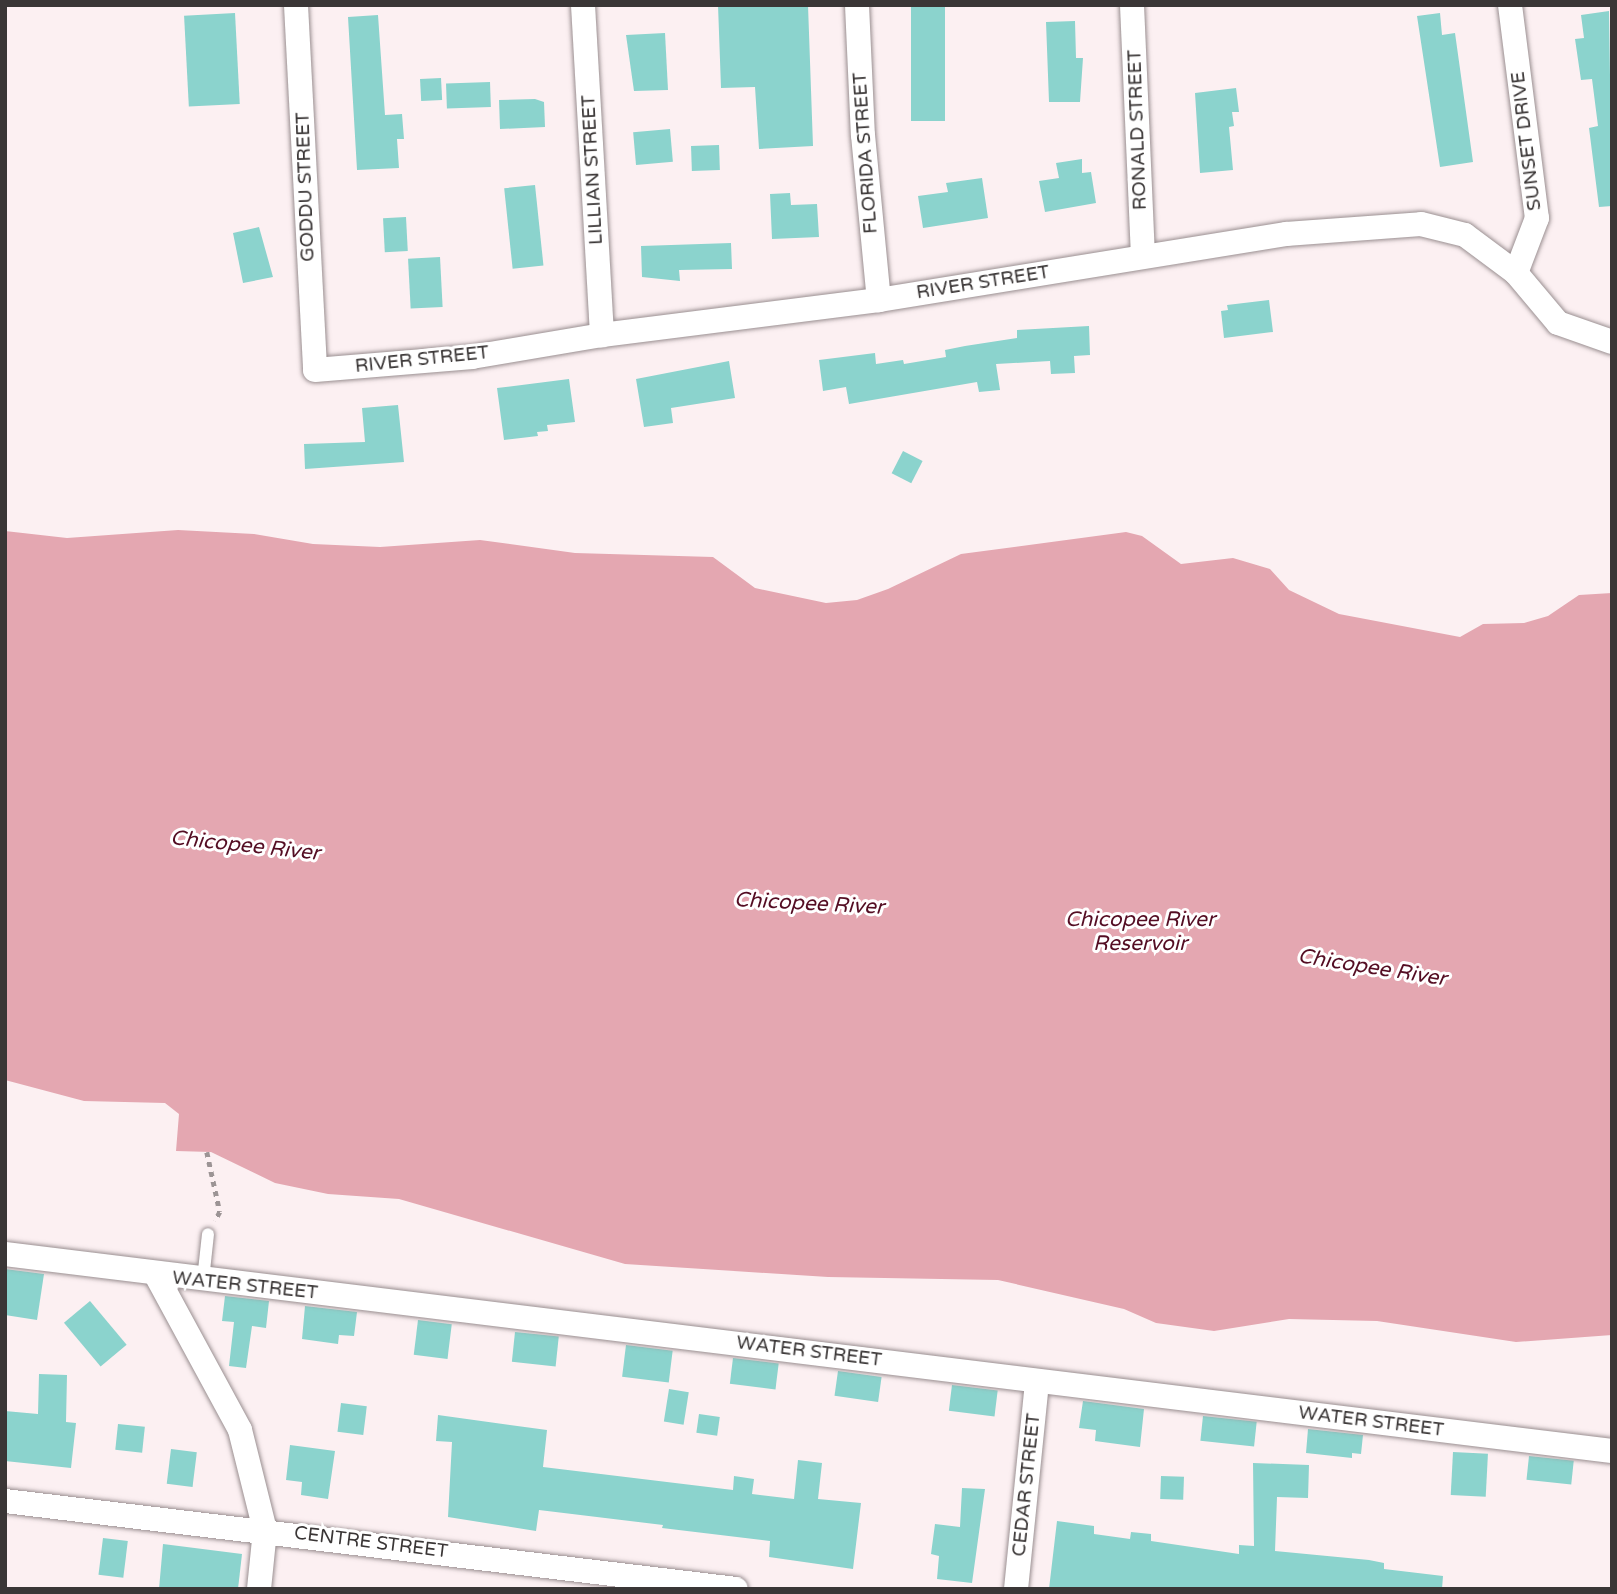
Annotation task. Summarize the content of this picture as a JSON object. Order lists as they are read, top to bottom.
{
  "streets": {
    "street": [
      "RONALD STREET",
      "SUNSET DRIVE",
      "FLORIDA STREET",
      "LILLIAN STREET",
      "GODDU STREET",
      "RIVER STREET",
      "WATER STREET",
      "CEDAR STREET",
      "CENTRE STREET"
    ]
  },
  "crossings": [
    ["RONALD STREET", "RIVER STREET"],
    ["SUNSET DRIVE", "RIVER STREET"],
    ["FLORIDA STREET", "RIVER STREET"],
    ["LILLIAN STREET", "RIVER STREET"],
    ["GODDU STREET", "RIVER STREET"],
    ["WATER STREET", "CEDAR STREET"]
  ],
  "water": ["Chicopee River", "Chicopee River Reservoir"]
}
